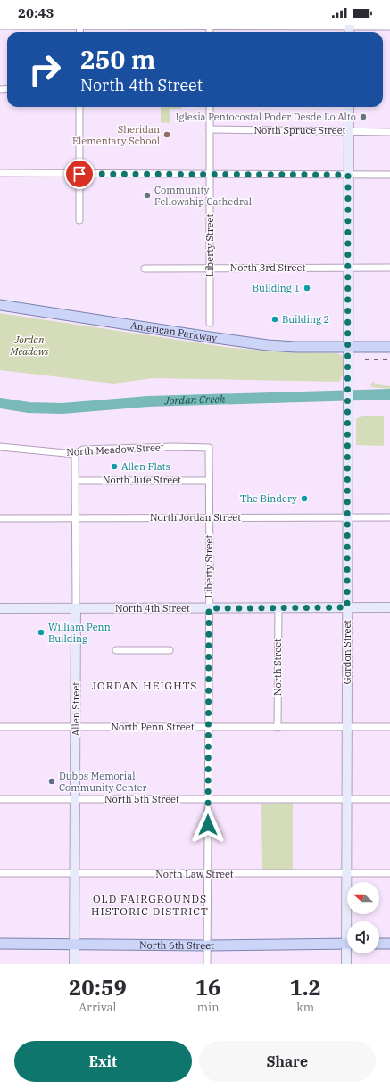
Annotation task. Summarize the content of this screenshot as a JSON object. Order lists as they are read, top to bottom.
{
  "streets": {
    "main road": ["American Parkway", "North 6th Street"],
    "street": [
      "North Spruce Street",
      "Liberty Street",
      "North 3rd Street",
      "North Meadow Street",
      "North Jute Street",
      "North Jordan Street",
      "North 4th Street",
      "Gordon Street",
      "North Street",
      "Allen Street",
      "North Penn Street",
      "North 5th Street",
      "North Law Street"
    ]
  },
  "crossings": [
    ["North Spruce Street", "Liberty Street"],
    ["North Spruce Street", "Gordon Street"],
    ["Liberty Street", "North 3rd Street"],
    ["Liberty Street", "North Meadow Street"],
    ["Liberty Street", "North Jute Street"],
    ["Liberty Street", "North Jordan Street"],
    ["Liberty Street", "North 4th Street"],
    ["Liberty Street", "North Penn Street"],
    ["Liberty Street", "North 5th Street"],
    ["Liberty Street", "North Law Street"],
    ["Liberty Street", "North 6th Street"],
    ["North 3rd Street", "Gordon Street"],
    ["American Parkway", "Gordon Street"],
    ["North Meadow Street", "Allen Street"],
    ["North Jute Street", "Allen Street"],
    ["North Jordan Street", "Gordon Street"],
    ["North Jordan Street", "Allen Street"],
    ["North 4th Street", "Gordon Street"],
    ["North 4th Street", "North Street"],
    ["North 4th Street", "Allen Street"],
    ["Gordon Street", "North Penn Street"],
    ["Gordon Street", "North 5th Street"],
    ["Gordon Street", "North Law Street"],
    ["North Street", "North Penn Street"],
    ["Allen Street", "North Penn Street"],
    ["Allen Street", "North 5th Street"],
    ["Allen Street", "North Law Street"],
    ["Allen Street", "North 6th Street"]
  ],
  "districts": ["JORDAN HEIGHTS", "OLD FAIRGROUNDS HISTORIC DISTRICT"],
  "water": ["Jordan Creek"],
  "parks": ["Jordan Meadows"],
  "places": [
    "Iglesia Pentocostal Poder Desde Lo Alto",
    "Sheridan Elementary School",
    "Community Fellowship Cathedral",
    "Building 1",
    "Building 2",
    "Allen Flats",
    "The Bindery",
    "William Penn Building",
    "Dubbs Memorial Community Center"
  ],
  "north": "left",
  "page": {
    "status": "20:43",
    "turn": ["250 m", "North 4th Street"],
    "eta": [
      "20:59",
      "Arrival",
      "16",
      "min",
      "1.2",
      "km"
    ],
    "buttons": ["Exit", "Share"]
  }
}
